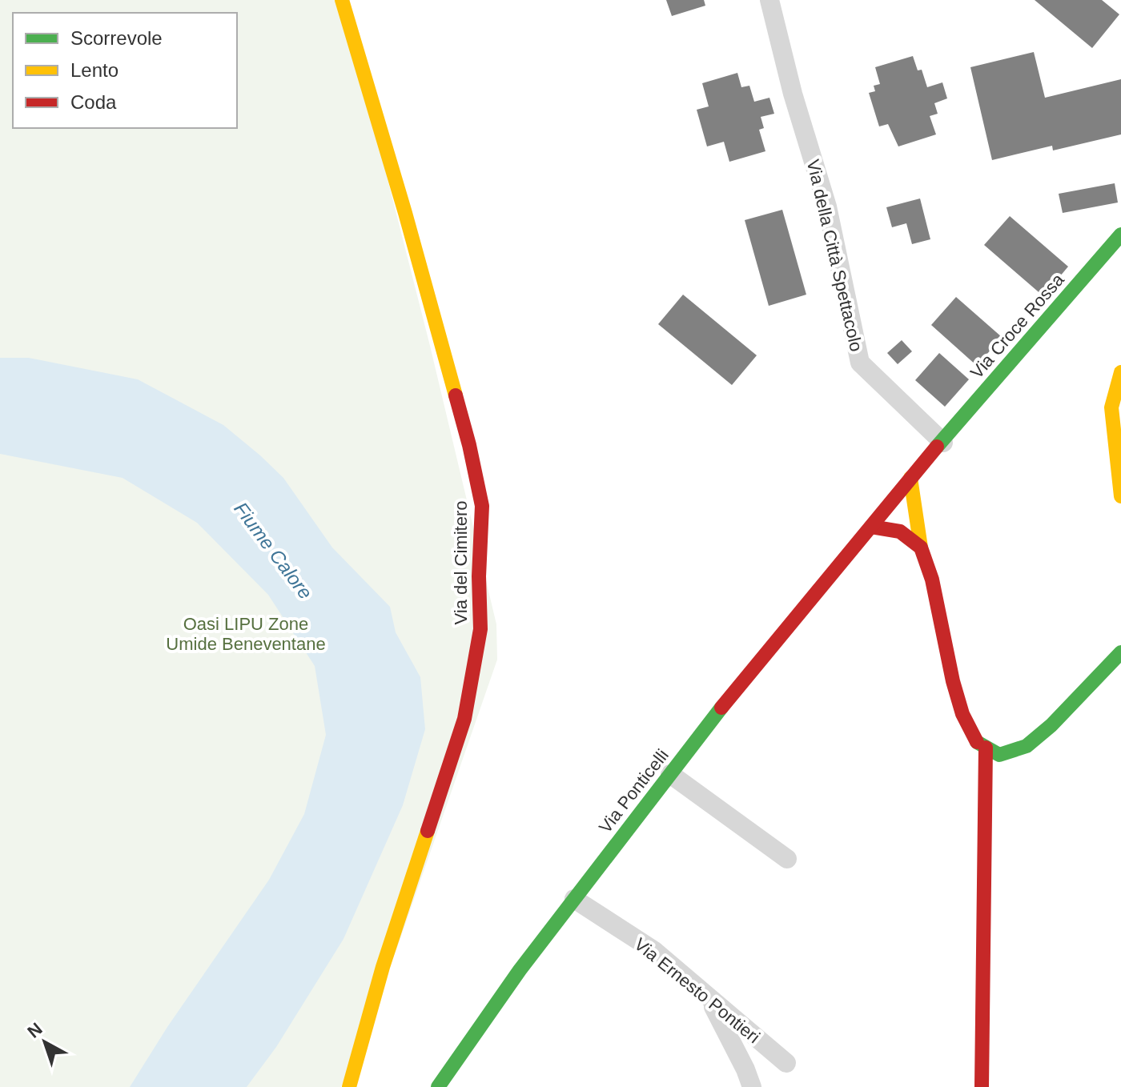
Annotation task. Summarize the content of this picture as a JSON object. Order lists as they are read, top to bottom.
{
  "streets": {
    "street": [
      "Via della Città Spettacolo",
      "Via Croce Rossa",
      "Via del Cimitero",
      "Via Ponticelli",
      "Via Ernesto Pontieri"
    ]
  },
  "crossings": [
    ["Via della Città Spettacolo", "Via Croce Rossa"],
    ["Via della Città Spettacolo", "Via Ponticelli"],
    ["Via Croce Rossa", "Via Ponticelli"],
    ["Via Ponticelli", "Via Ernesto Pontieri"]
  ],
  "water": ["Fiume Calore"],
  "parks": ["Oasi LIPU Zone Umide Beneventane"],
  "legend": ["Scorrevole", "Lento", "Coda"],
  "north": "top left"
}
